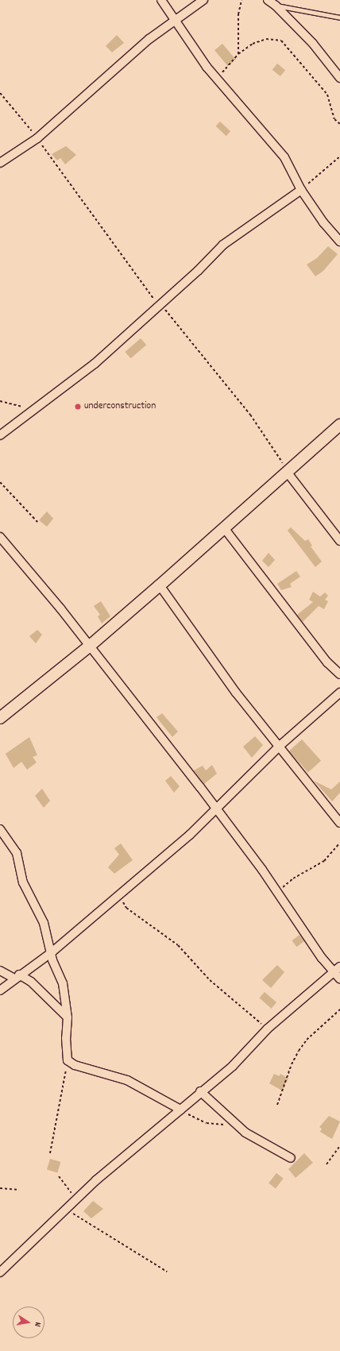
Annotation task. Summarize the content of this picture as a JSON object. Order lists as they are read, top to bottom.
{
  "places": ["underconstruction"],
  "north": "right"
}
